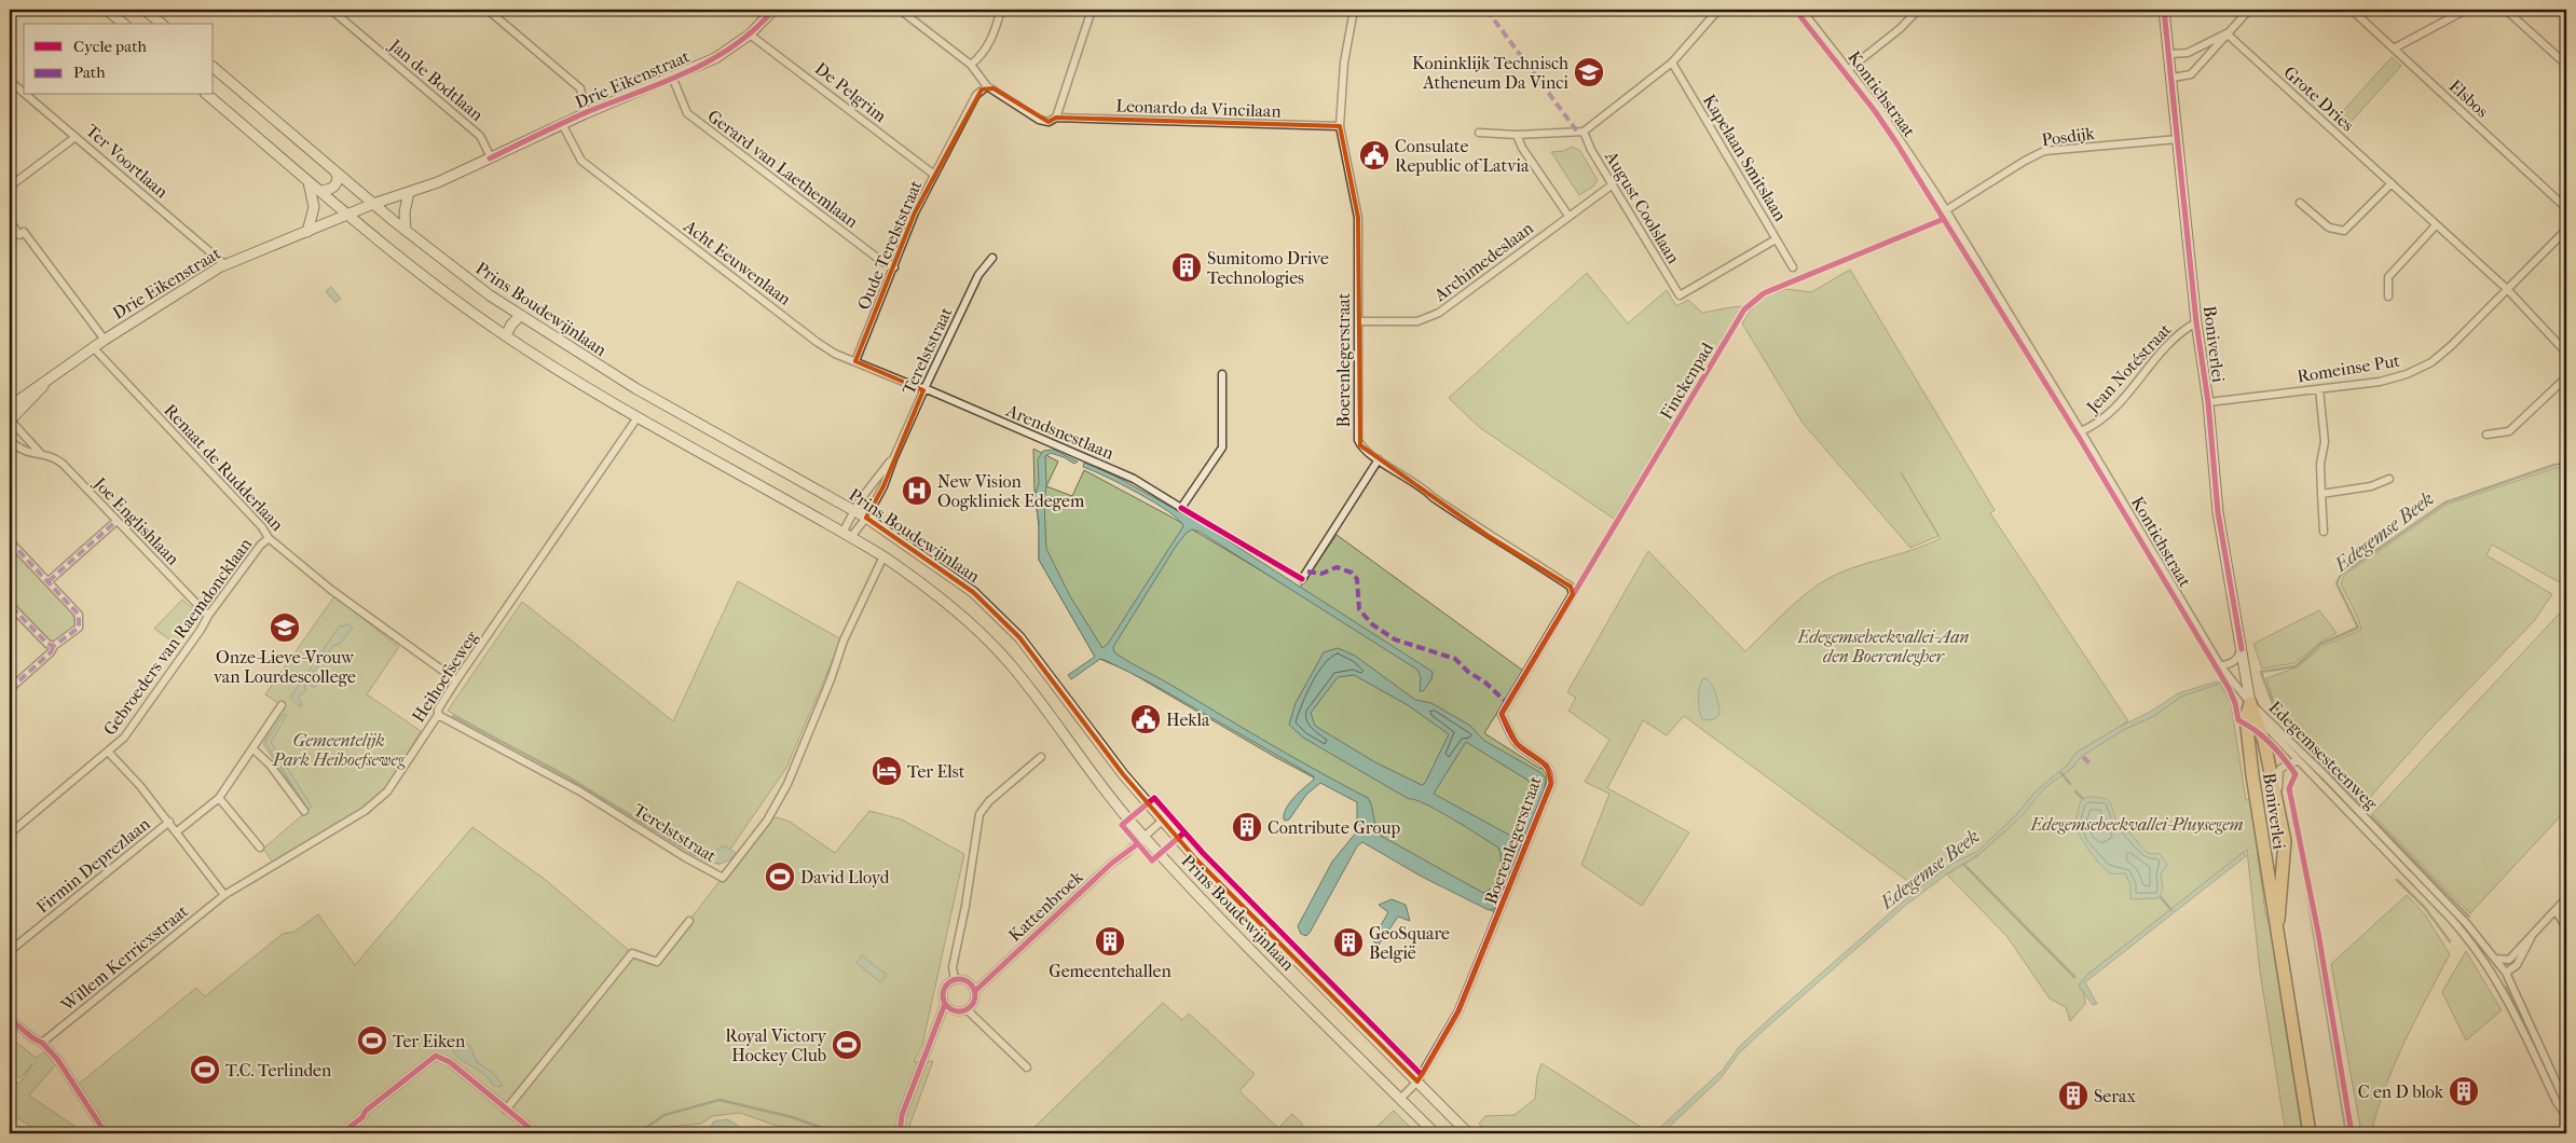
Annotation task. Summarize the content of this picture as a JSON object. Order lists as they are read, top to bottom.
{
  "streets": {
    "highway": ["Boniverlei"],
    "main road": ["Drie Eikenstraat", "Prins Boudewijnlaan"],
    "street": [
      "Jan de Bodtlaan",
      "De Pelgrim",
      "Kontichstraat",
      "Grote Dries",
      "Elsbos",
      "Leonardo da Vincilaan",
      "Posdijk",
      "Kapelaan Smitslaan",
      "Ter Voortlaan",
      "Gerard van Laethemlaan",
      "August Coolslaan",
      "Oude Terelststraat",
      "Archimedeslaan",
      "Acht Eeuwenlaan",
      "Terelststraat",
      "Boerenlegerstraat",
      "Jean Notéstraat",
      "Romeinse Put",
      "Arendsnestlaan",
      "Renaat de Rudderlaan",
      "Joe Englishlaan",
      "Gebroeders van Raemdoncklaan",
      "Heihoefseweg",
      "Edegemsesteenweg",
      "Firmin Deprezlaan",
      "Kattenbroek",
      "Willem Kerricxstraat"
    ],
    "cycle path": ["Finckenpad"]
  },
  "crossings": [
    ["Drie Eikenstraat", "Jan de Bodtlaan"],
    ["Drie Eikenstraat", "De Pelgrim"],
    ["Drie Eikenstraat", "Ter Voortlaan"],
    ["Drie Eikenstraat", "Gerard van Laethemlaan"],
    ["Drie Eikenstraat", "Acht Eeuwenlaan"],
    ["Drie Eikenstraat", "Prins Boudewijnlaan"],
    ["Drie Eikenstraat", "Renaat de Rudderlaan"],
    ["Drie Eikenstraat", "Joe Englishlaan"],
    ["De Pelgrim", "Oude Terelststraat"],
    ["Kontichstraat", "Posdijk"],
    ["Kontichstraat", "Boniverlei"],
    ["Kontichstraat", "Jean Notéstraat"],
    ["Kontichstraat", "Edegemsesteenweg"],
    ["Grote Dries", "Romeinse Put"],
    ["Leonardo da Vincilaan", "Oude Terelststraat"],
    ["Leonardo da Vincilaan", "Boerenlegerstraat"],
    ["Posdijk", "Boniverlei"],
    ["Kapelaan Smitslaan", "August Coolslaan"],
    ["Gerard van Laethemlaan", "Oude Terelststraat"],
    ["August Coolslaan", "Archimedeslaan"],
    ["Oude Terelststraat", "Acht Eeuwenlaan"],
    ["Archimedeslaan", "Boerenlegerstraat"],
    ["Acht Eeuwenlaan", "Terelststraat"],
    ["Acht Eeuwenlaan", "Arendsnestlaan"],
    ["Prins Boudewijnlaan", "Terelststraat"],
    ["Prins Boudewijnlaan", "Boerenlegerstraat"],
    ["Prins Boudewijnlaan", "Heihoefseweg"],
    ["Prins Boudewijnlaan", "Kattenbroek"],
    ["Boniverlei", "Jean Notéstraat"],
    ["Boniverlei", "Romeinse Put"],
    ["Boniverlei", "Edegemsesteenweg"],
    ["Terelststraat", "Arendsnestlaan"],
    ["Terelststraat", "Heihoefseweg"],
    ["Renaat de Rudderlaan", "Gebroeders van Raemdoncklaan"],
    ["Renaat de Rudderlaan", "Heihoefseweg"],
    ["Joe Englishlaan", "Gebroeders van Raemdoncklaan"],
    ["Heihoefseweg", "Willem Kerricxstraat"]
  ],
  "water": ["Edegemse Beek"],
  "parks": ["Edegemsebeekvallei-Aan den Boerenlegher", "Gemeentelijk Park Heihoefseweg", "Edegemsebeekvallei-Pluysegem"],
  "places": {
    "school or university": ["Koninklijk Technisch Atheneum Da Vinci", "Onze-Lieve-Vrouw van Lourdescollege"],
    "public building": ["Consulate Republic of Latvia", "Hekla"],
    "building": [
      "Sumitomo Drive Technologies",
      "Contribute Group",
      "Gemeentehallen",
      "GeoSquare België",
      "C en D blok",
      "Serax"
    ],
    "hospital": ["New Vision Oogkliniek Edegem"],
    "hotel": ["Ter Elst"],
    "sports": [
      "David Lloyd",
      "Ter Eiken",
      "Royal Victory Hockey Club",
      "T.C. Terlinden"
    ]
  },
  "legend": ["Cycle path", "Path"]
}
